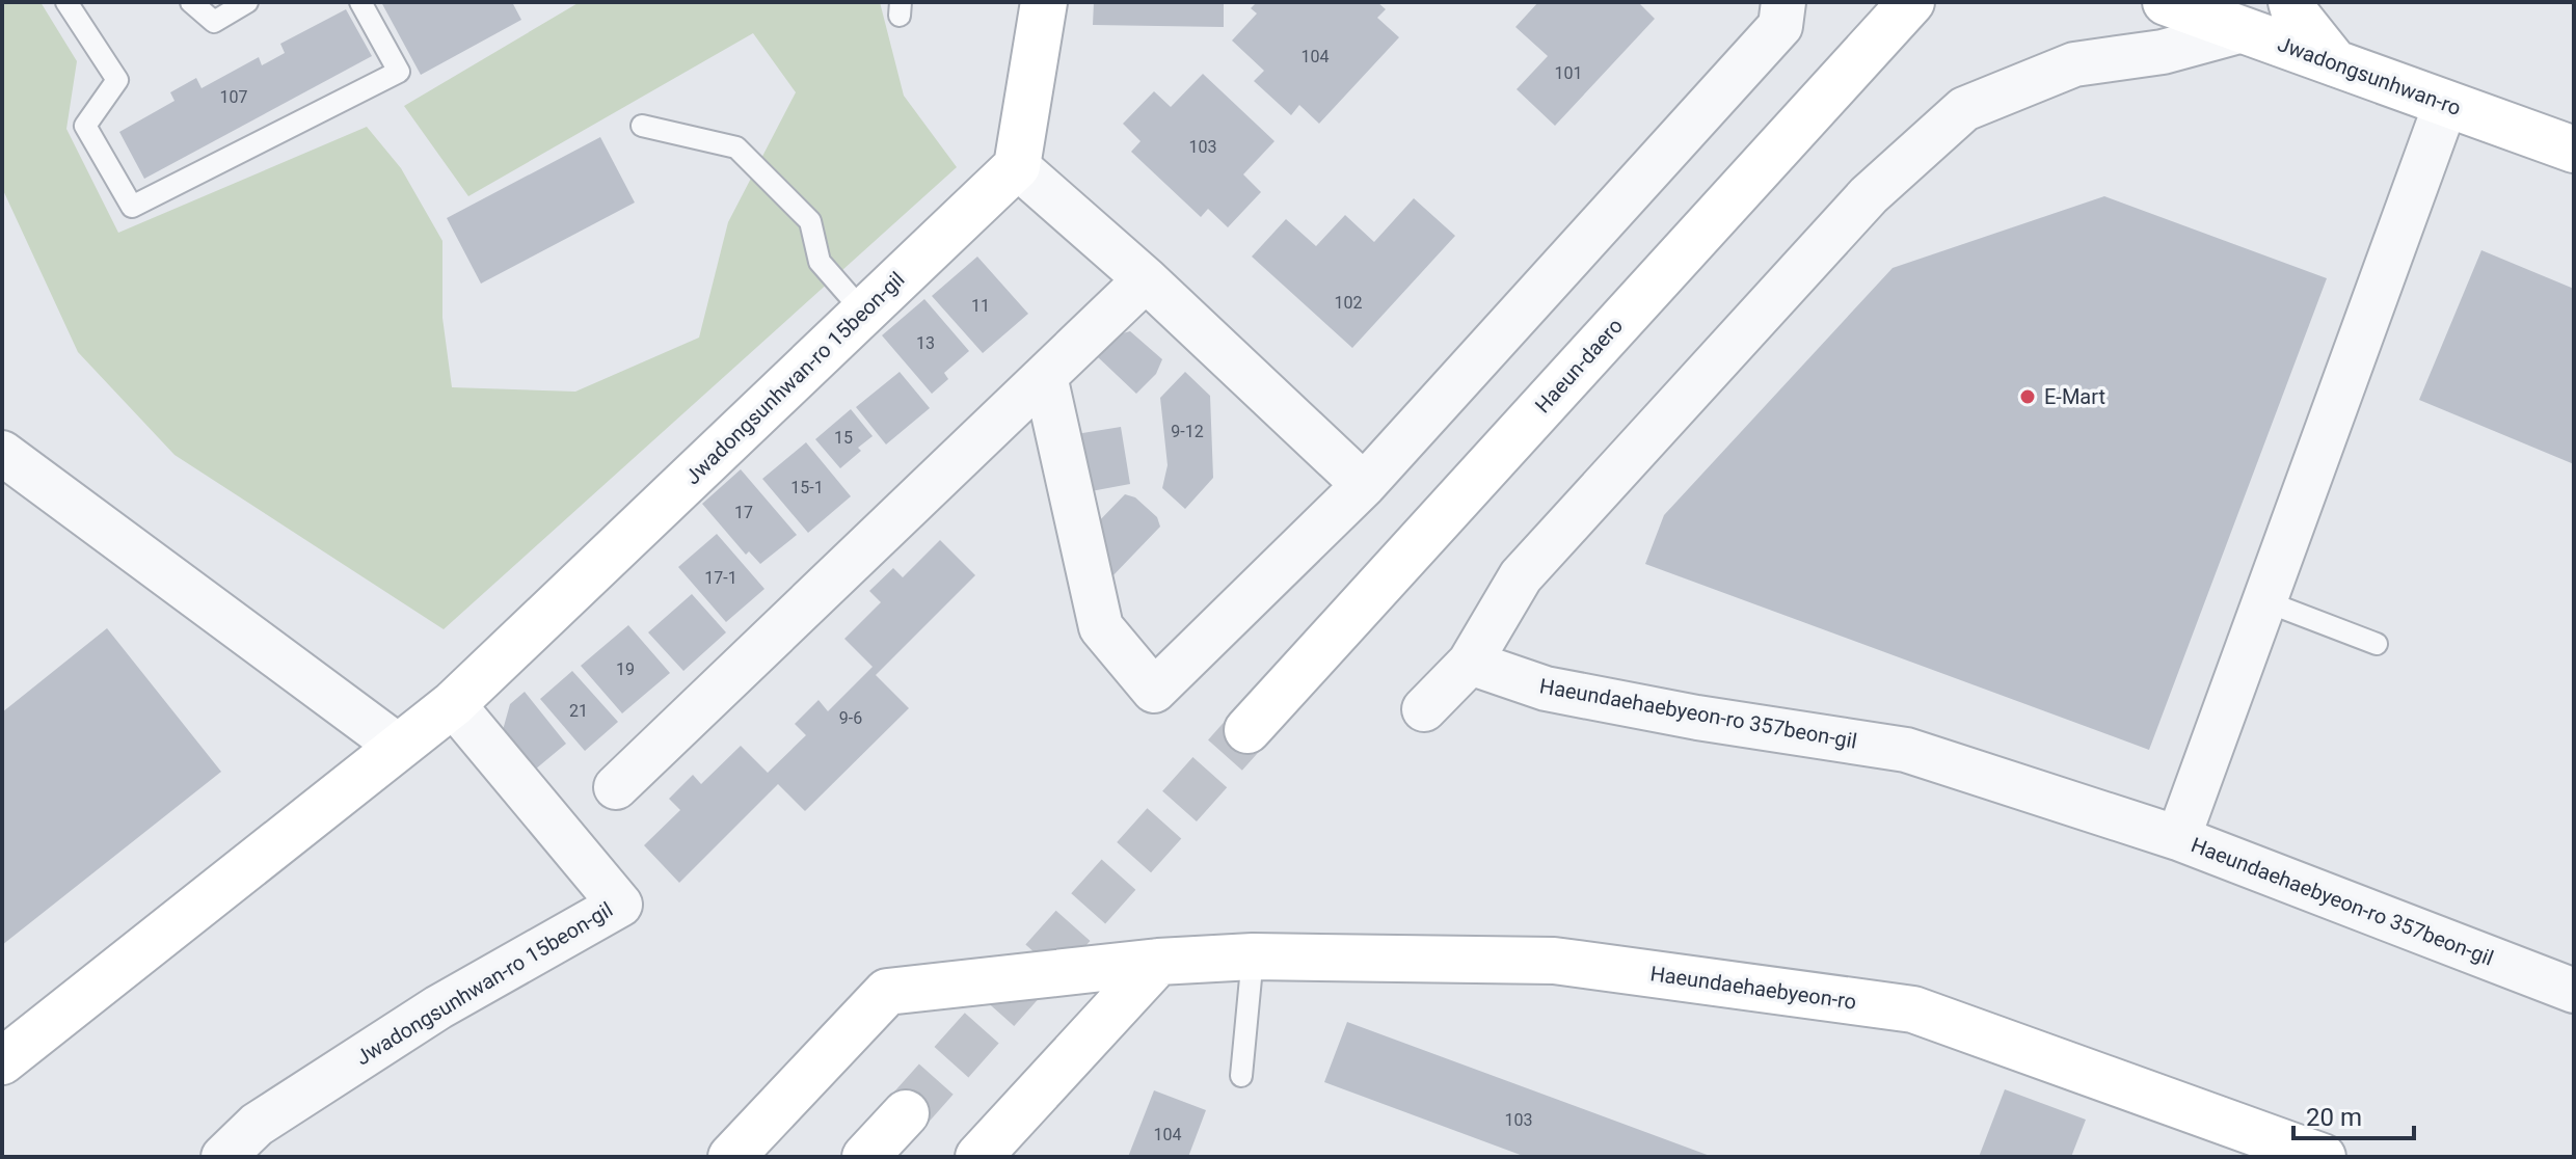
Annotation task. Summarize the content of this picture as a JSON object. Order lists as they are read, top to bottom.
{
  "streets": {
    "street": [
      "Jwadongsunhwan-ro",
      "Haeun-daero",
      "Jwadongsunhwan-ro 15beon-gil",
      "Haeundaehaebyeon-ro 357beon-gil",
      "Haeundaehaebyeon-ro"
    ]
  },
  "places": ["E-Mart"],
  "house_numbers": [
    "104",
    "101",
    "107",
    "103",
    "102",
    "11",
    "13",
    "9-12",
    "15",
    "15-1",
    "17",
    "17-1",
    "19",
    "21",
    "9-6",
    "103",
    "104"
  ],
  "scale_bar": "20 m"
}
